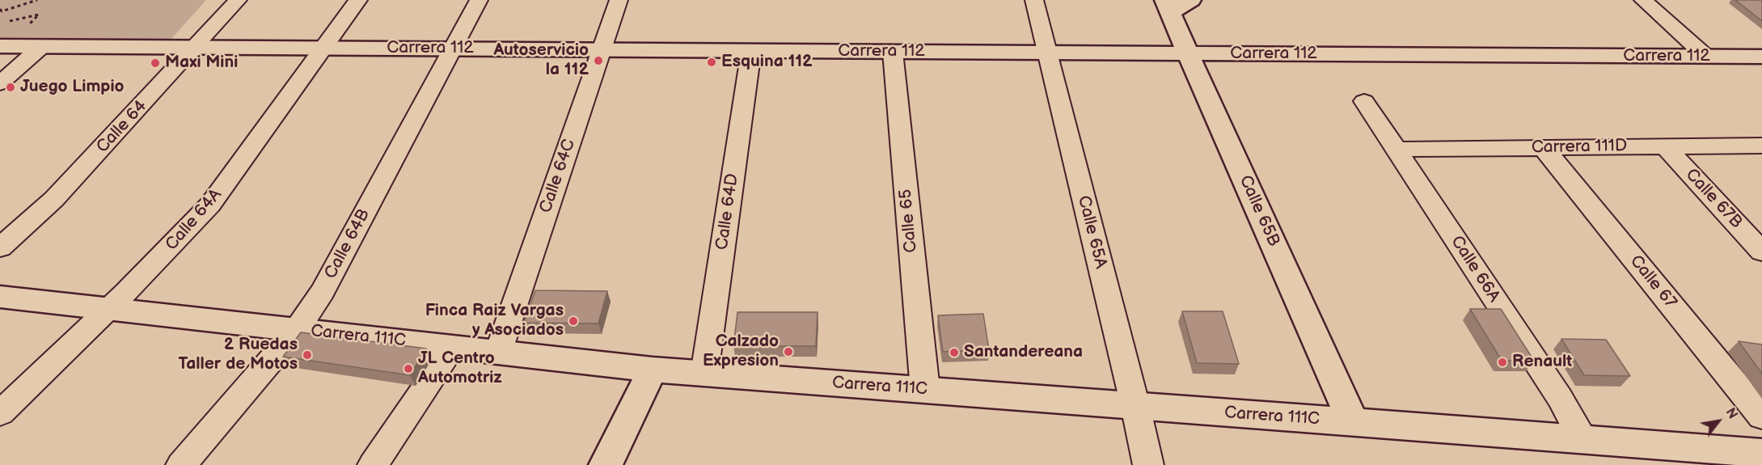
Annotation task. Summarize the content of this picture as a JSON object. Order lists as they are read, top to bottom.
{
  "streets": {
    "street": [
      "Carrera 112",
      "Calle 64",
      "Carrera 111D",
      "Calle 64C",
      "Calle 67B",
      "Calle 65B",
      "Calle 64D",
      "Calle 64A",
      "Calle 65",
      "Calle 65A",
      "Calle 64B",
      "Calle 66A",
      "Calle 67",
      "Carrera 111C"
    ]
  },
  "crossings": [
    ["Carrera 112", "Calle 64"],
    ["Carrera 112", "Calle 64C"],
    ["Carrera 112", "Calle 65B"],
    ["Carrera 112", "Calle 64D"],
    ["Carrera 112", "Calle 64A"],
    ["Carrera 112", "Calle 65"],
    ["Carrera 112", "Calle 65A"],
    ["Carrera 112", "Calle 64B"],
    ["Carrera 111D", "Calle 67B"],
    ["Carrera 111D", "Calle 66A"],
    ["Carrera 111D", "Calle 67"],
    ["Calle 64C", "Carrera 111C"],
    ["Calle 65B", "Carrera 111C"],
    ["Calle 64D", "Carrera 111C"],
    ["Calle 64A", "Carrera 111C"],
    ["Calle 65", "Carrera 111C"],
    ["Calle 65A", "Carrera 111C"],
    ["Calle 64B", "Carrera 111C"],
    ["Calle 66A", "Carrera 111C"]
  ],
  "places": [
    "Autoservicio la 112",
    "Esquina 112",
    "Maxi Mini",
    "Juego Limpio",
    "Finca Raiz Vargas y Asociados",
    "Calzado Expresion",
    "Santandereana",
    "2 Ruedas Taller de Motos",
    "Renault",
    "JL Centro Automotriz"
  ],
  "north": "top right"
}
